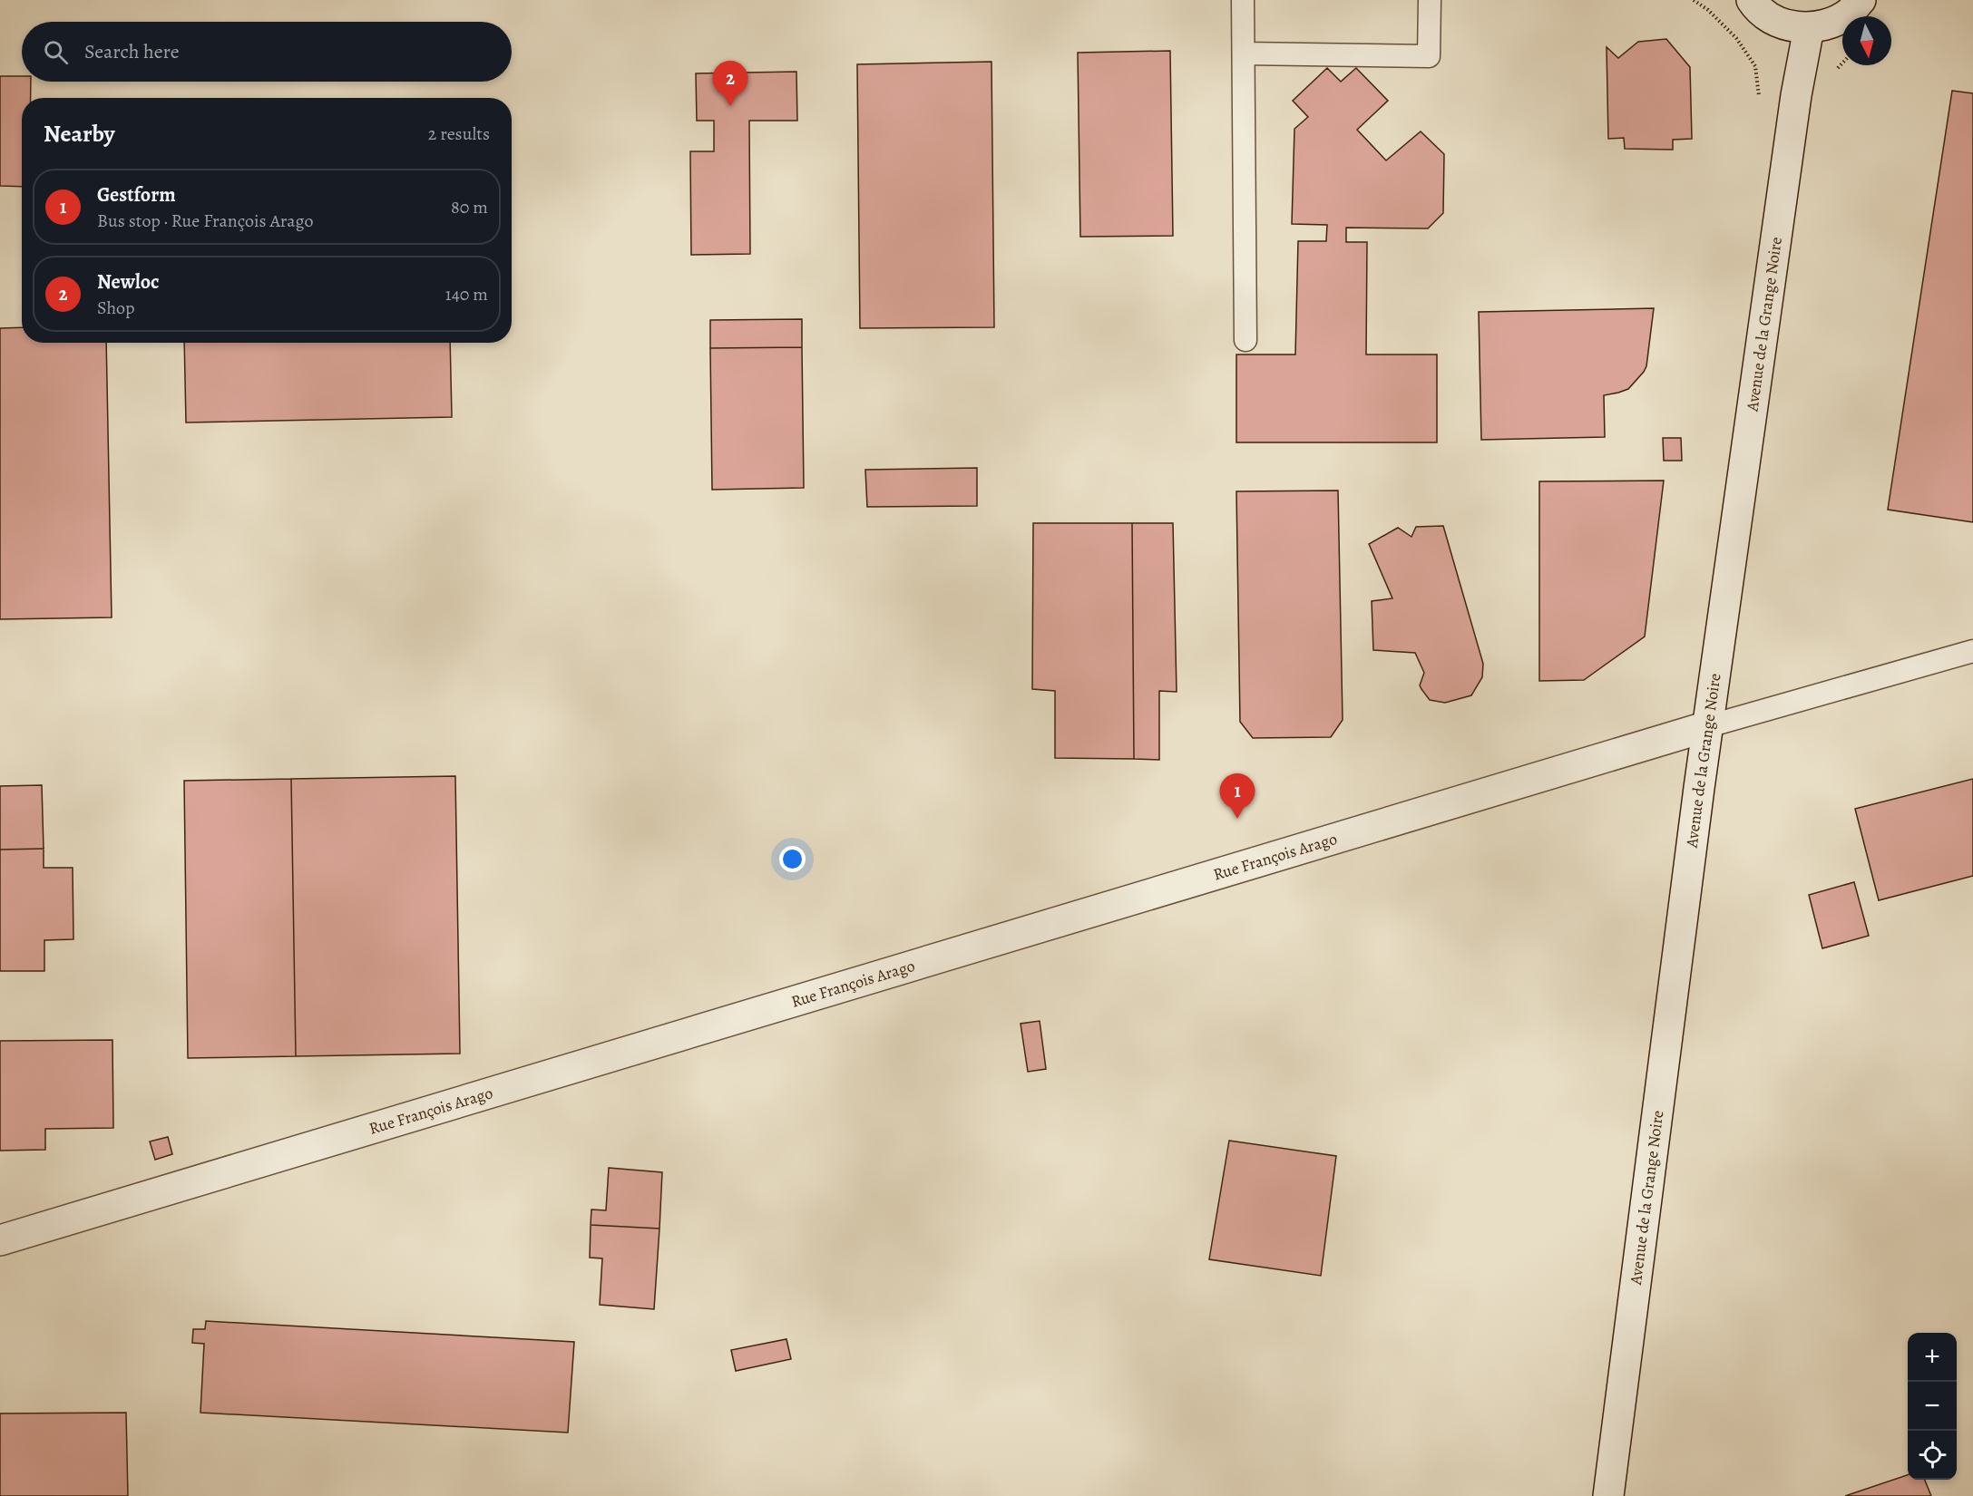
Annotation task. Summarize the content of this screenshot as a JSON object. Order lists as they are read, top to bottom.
{
  "streets": {
    "street": ["Avenue de la Grange Noire", "Rue François Arago"]
  },
  "crossings": [
    ["Avenue de la Grange Noire", "Rue François Arago"]
  ],
  "north": "bottom",
  "page": {
    "search": "Search here",
    "pins": ["2", "1"],
    "heading": ["Nearby", "2 results"],
    "list": [
      {
        "mark": "1",
        "name": "Gestform",
        "note": "Bus stop · Rue François Arago",
        "value": "80 m"
      },
      {
        "mark": "2",
        "name": "Newloc",
        "note": "Shop",
        "value": "140 m"
      }
    ],
    "map_buttons": ["+", "−"]
  }
}
